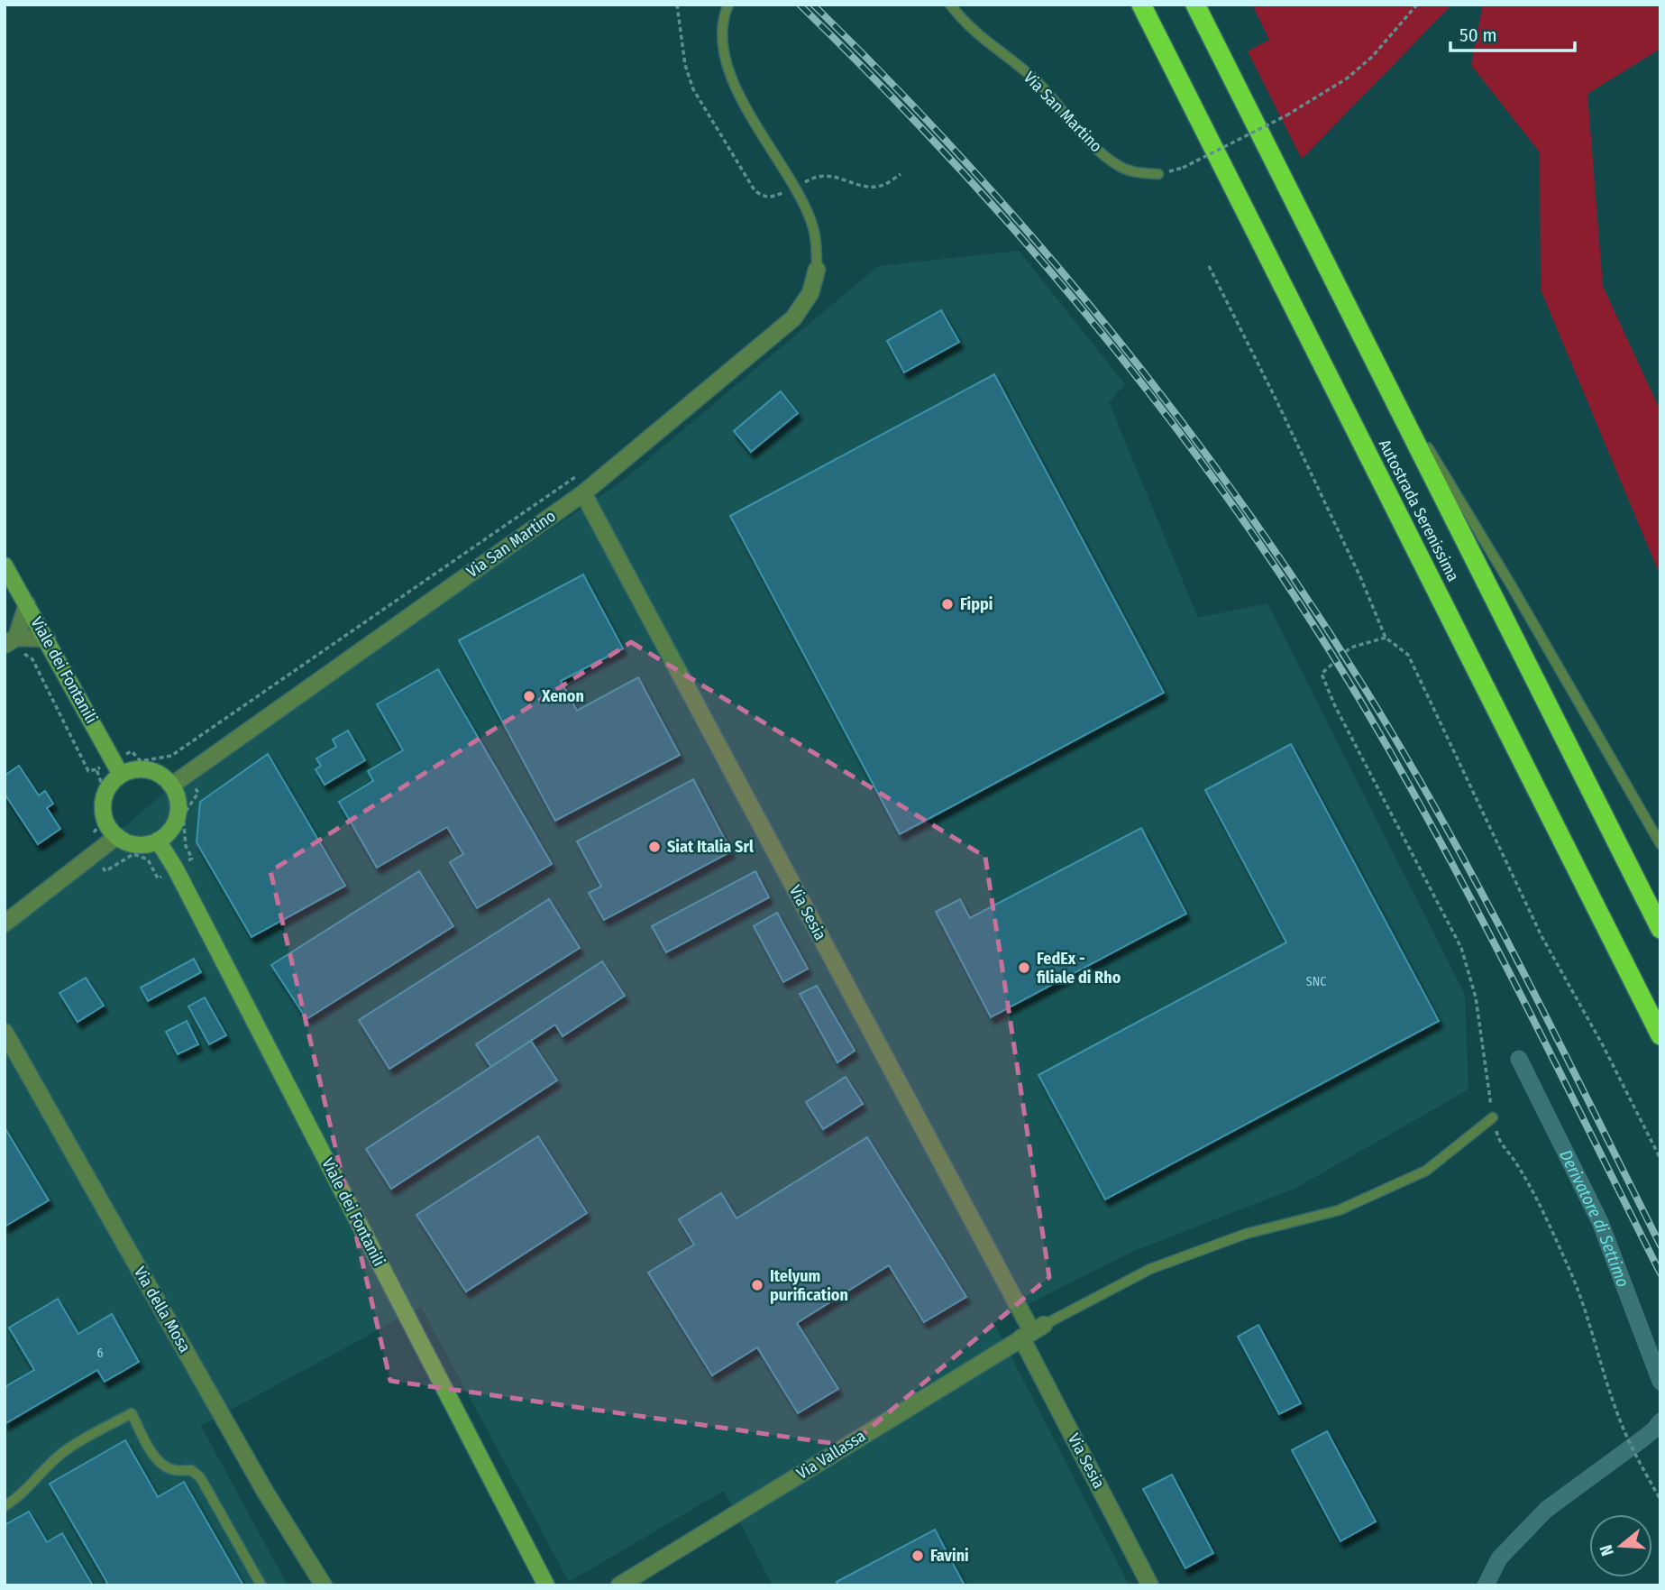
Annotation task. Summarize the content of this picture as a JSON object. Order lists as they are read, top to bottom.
{
  "streets": {
    "highway": ["Autostrada Serenissima"],
    "main road": ["Viale dei Fontanili"],
    "street": [
      "Via San Martino",
      "Via Sesia",
      "Via della Mosa",
      "Via Vallassa"
    ]
  },
  "crossings": [
    ["Via San Martino", "Viale dei Fontanili"],
    ["Via San Martino", "Via Sesia"],
    ["Via Sesia", "Via Vallassa"]
  ],
  "water": ["Derivatore di Settimo"],
  "places": [
    "Fippi",
    "Xenon",
    "Siat Italia Srl",
    "FedEx - filiale di Rho",
    "Itelyum purification",
    "Favini"
  ],
  "house_numbers": ["SNC", "6"],
  "scale_bar": "50 m",
  "north": "left"
}
